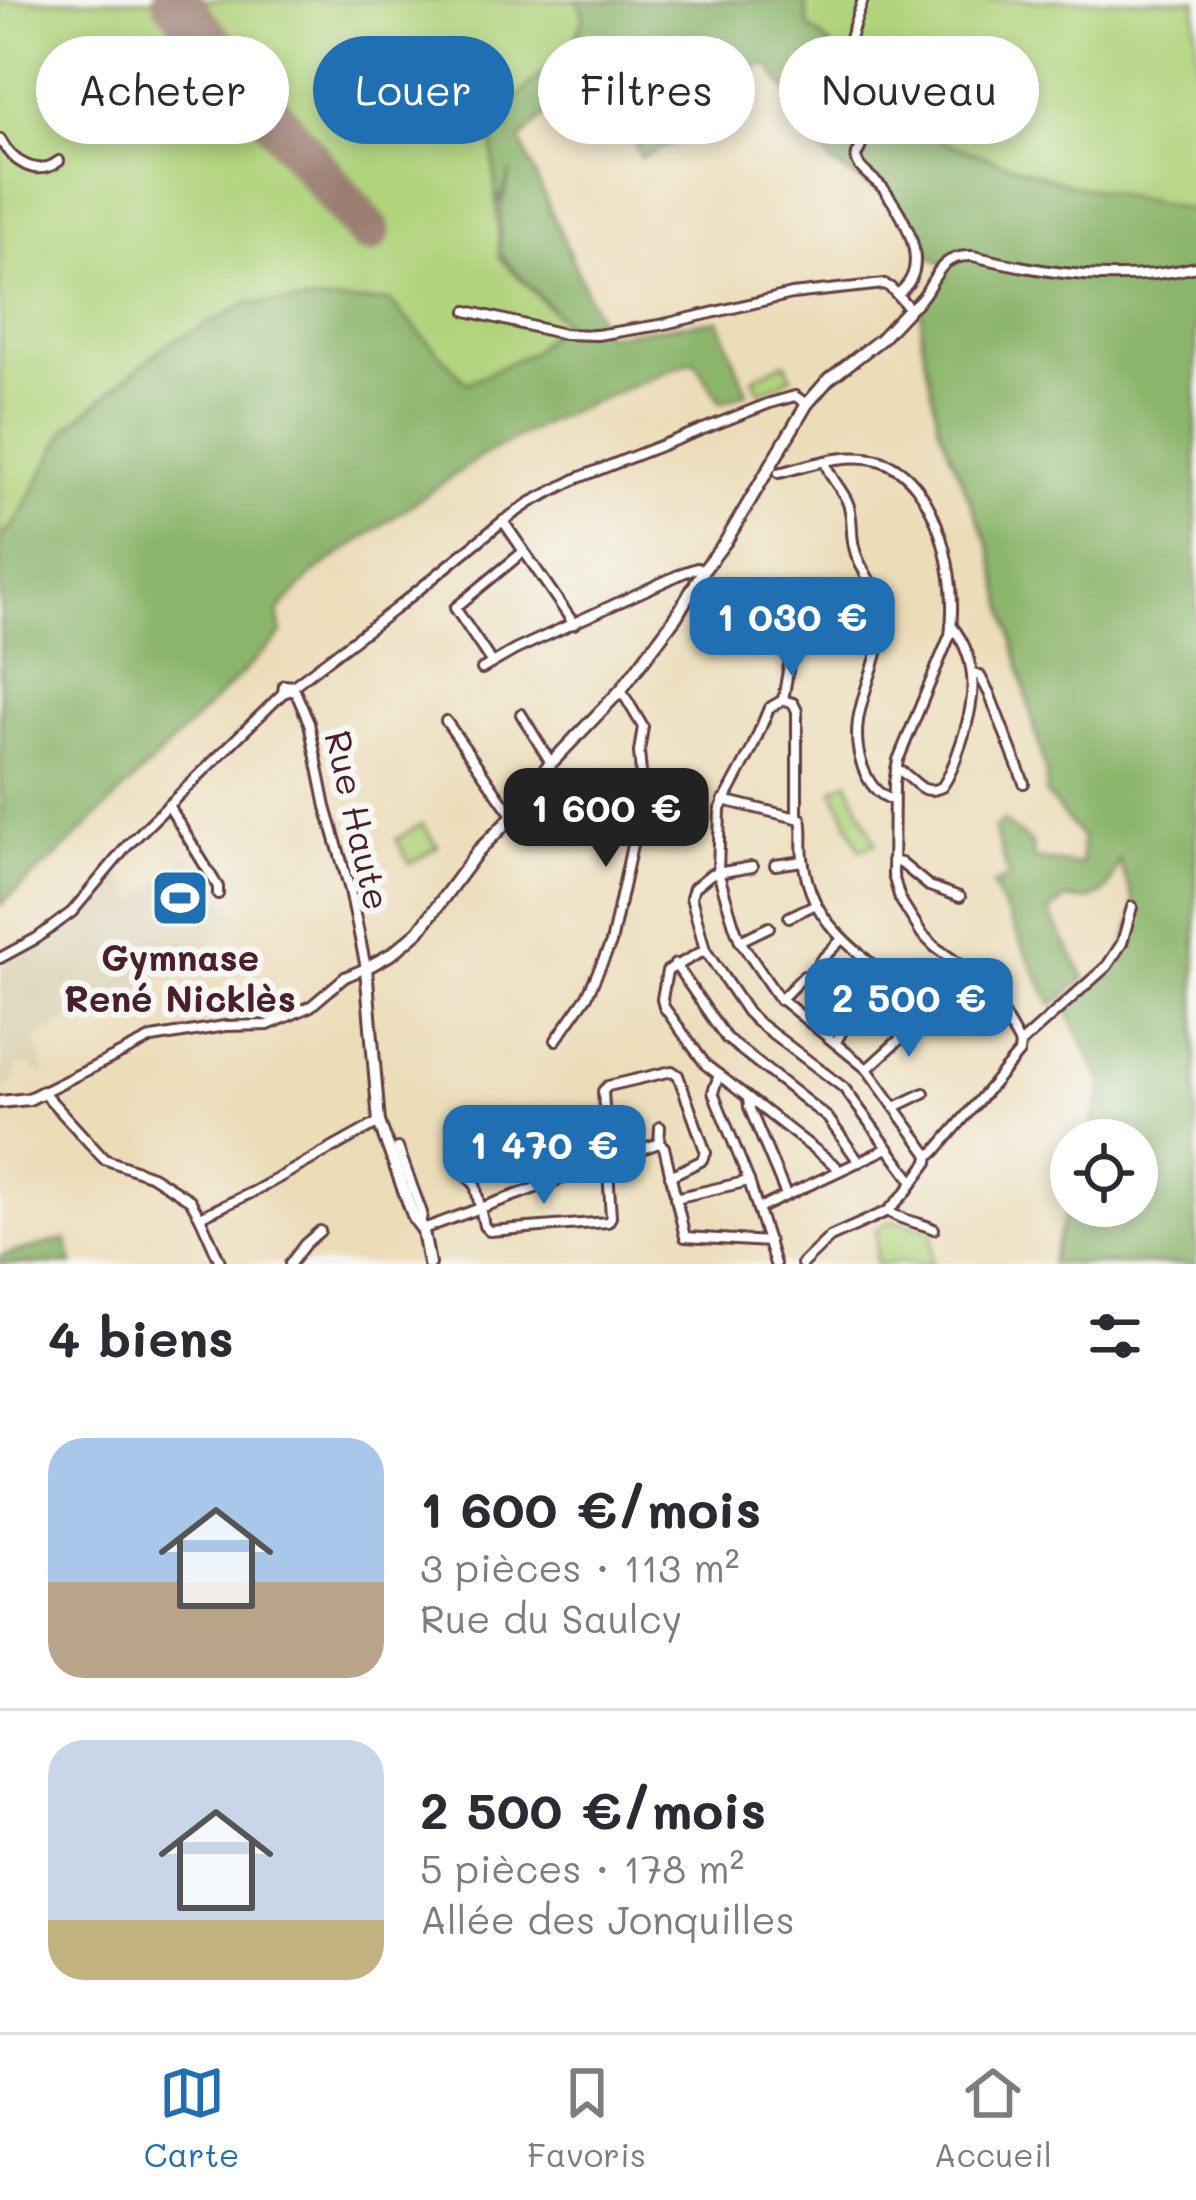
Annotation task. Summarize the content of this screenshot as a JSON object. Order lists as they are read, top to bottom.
{
  "streets": {
    "street": ["Rue Haute"]
  },
  "places": {
    "sports": ["Gymnase René Nicklès"]
  },
  "page": {
    "chip": [
      "Acheter",
      "Louer",
      "Filtres",
      "Nouveau"
    ],
    "price": [
      "1 030 €",
      "1 600 €",
      "2 500 €",
      "1 470 €"
    ],
    "heading": "4 biens",
    "list": [
      {
        "name": "1 600 €/mois",
        "note": "3 pièces · 113 m² · Rue du Saulcy"
      },
      {
        "name": "2 500 €/mois",
        "note": "5 pièces · 178 m² · Allée des Jonquilles"
      }
    ],
    "tabs": ["Carte", "Favoris", "Accueil"]
  }
}
